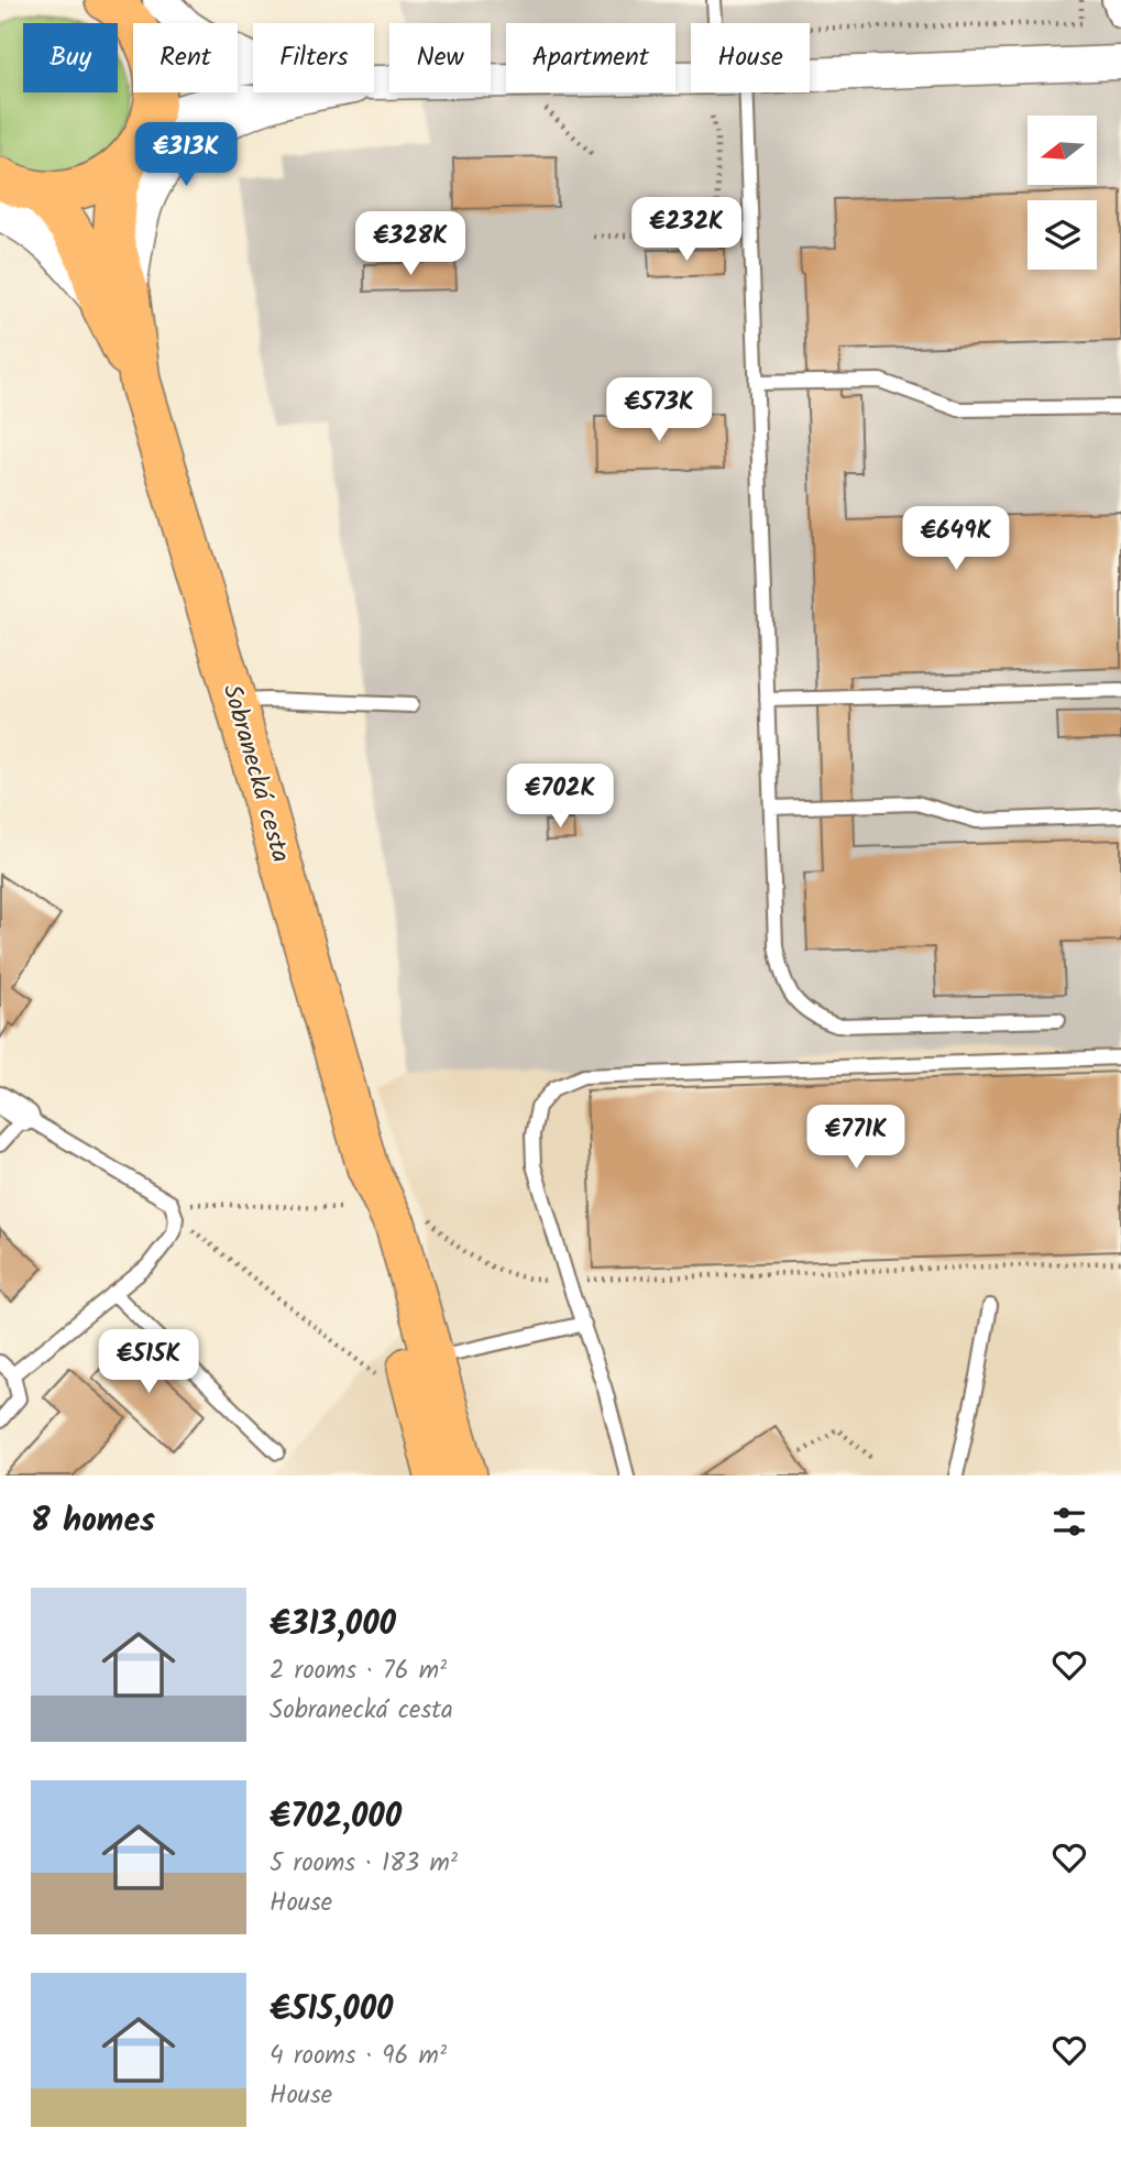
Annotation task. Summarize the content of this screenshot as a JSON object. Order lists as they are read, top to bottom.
{
  "streets": {
    "main road": ["Sobranecká cesta"]
  },
  "north": "left",
  "page": {
    "chip": [
      "Buy",
      "Rent",
      "Filters",
      "New",
      "Apartment",
      "House"
    ],
    "price": [
      "€313K",
      "€232K",
      "€328K",
      "€573K",
      "€649K",
      "€702K",
      "€771K",
      "€515K"
    ],
    "heading": "8 homes",
    "list": [
      {
        "name": "€313,000",
        "note": "2 rooms · 76 m² · Sobranecká cesta"
      },
      {
        "name": "€702,000",
        "note": "5 rooms · 183 m² · House"
      },
      {
        "name": "€515,000",
        "note": "4 rooms · 96 m² · House"
      }
    ]
  }
}
